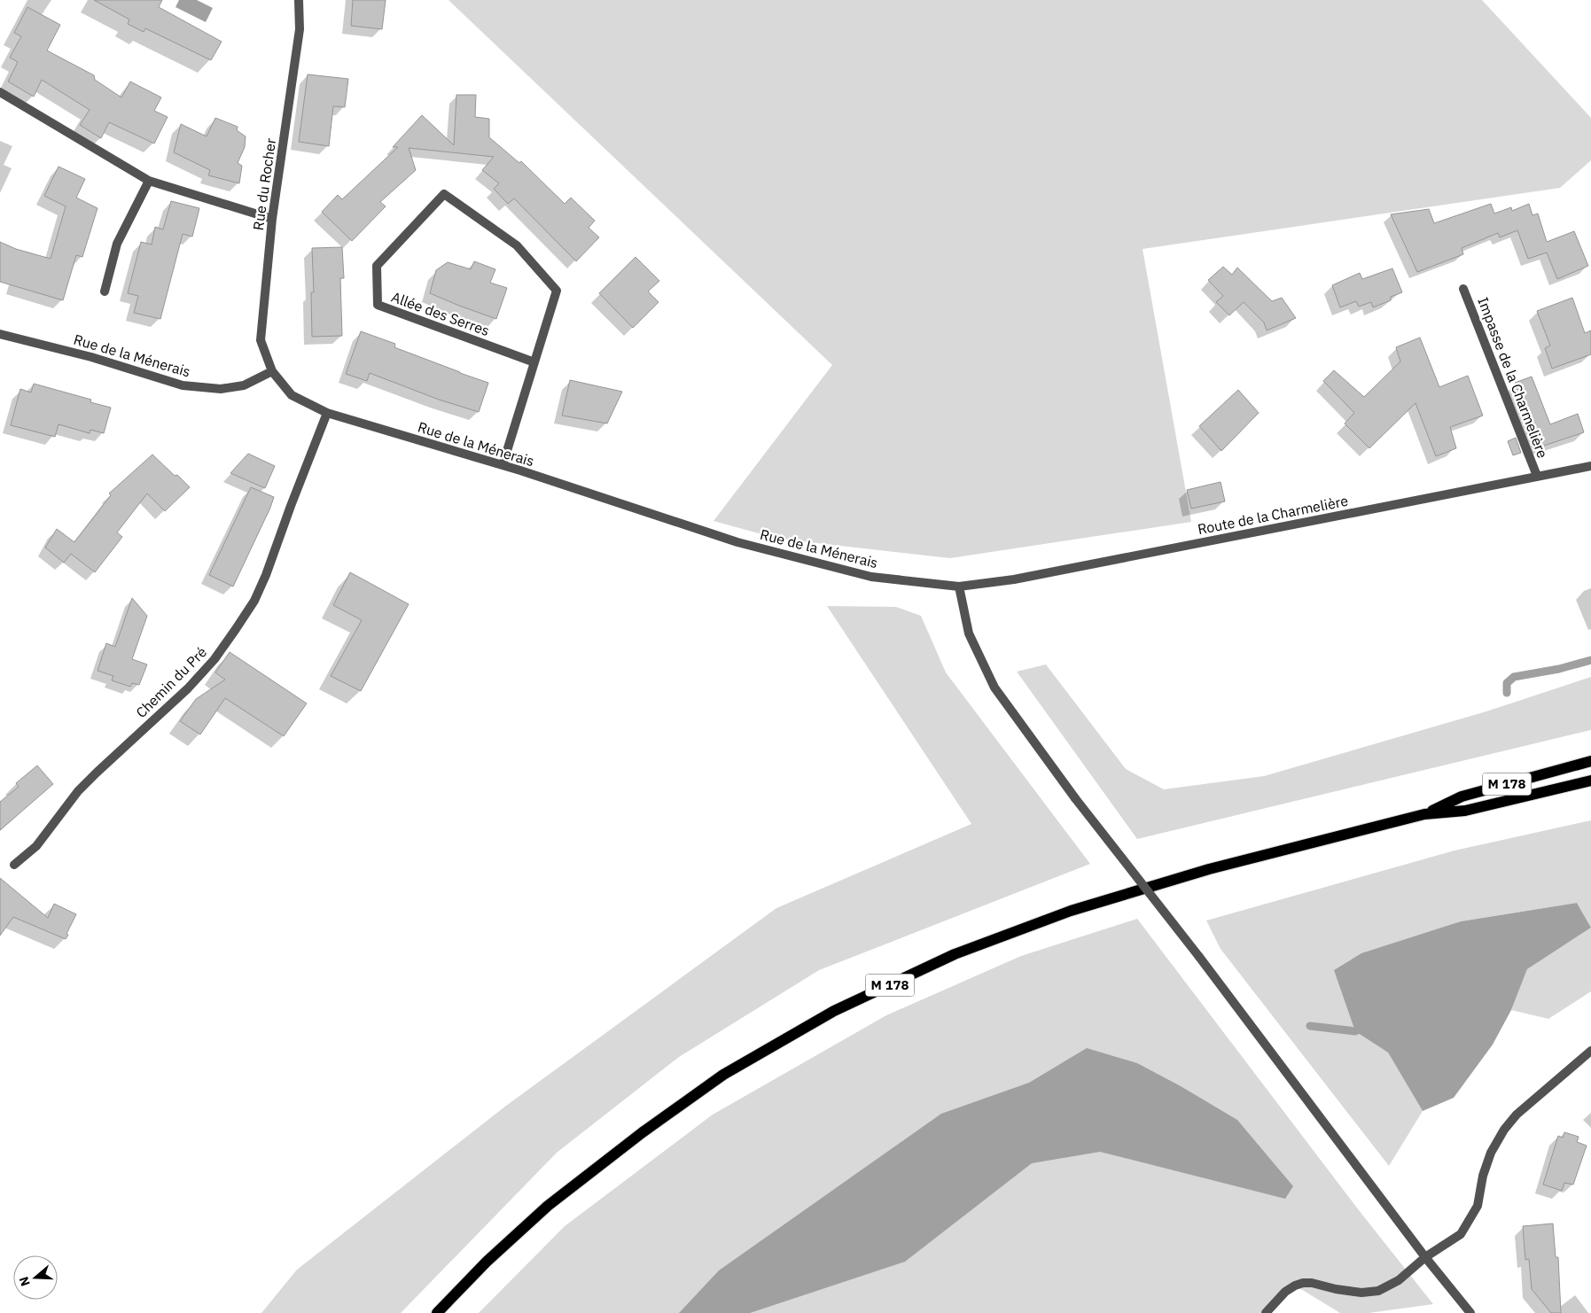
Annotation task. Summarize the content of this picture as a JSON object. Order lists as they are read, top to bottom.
{
  "streets": {
    "main road": ["M 178"],
    "street": [
      "Rue du Rocher",
      "Allée des Serres",
      "Rue de la Ménerais",
      "Impasse de la Charmelière",
      "Route de la Charmelière",
      "Chemin du Pré"
    ]
  },
  "crossings": [
    ["Rue du Rocher", "Rue de la Ménerais"],
    ["Allée des Serres", "Rue de la Ménerais"],
    ["Rue de la Ménerais", "Route de la Charmelière"],
    ["Rue de la Ménerais", "Chemin du Pré"],
    ["Impasse de la Charmelière", "Route de la Charmelière"]
  ],
  "north": "left"
}
